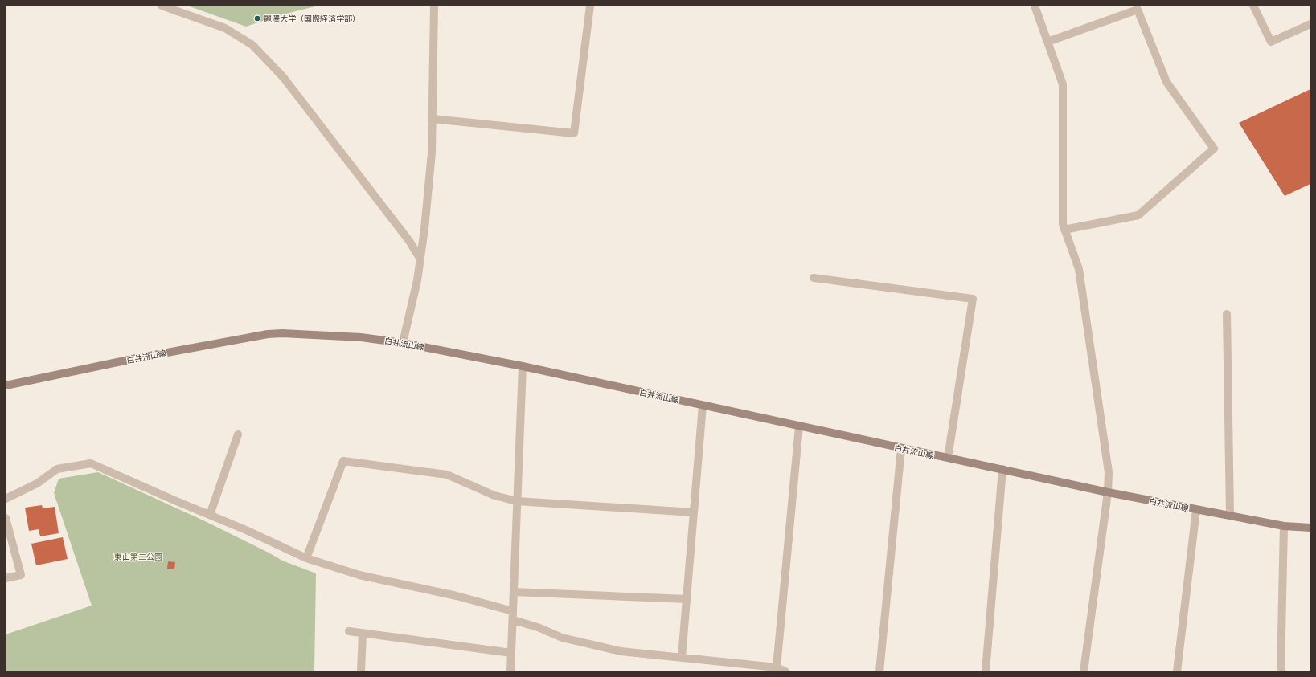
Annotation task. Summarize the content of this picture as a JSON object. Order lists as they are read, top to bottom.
{
  "streets": {
    "main road": ["白井流山線"]
  },
  "parks": ["東山第二公園"],
  "places": ["麗澤大学（国際経済学部）"]
}
